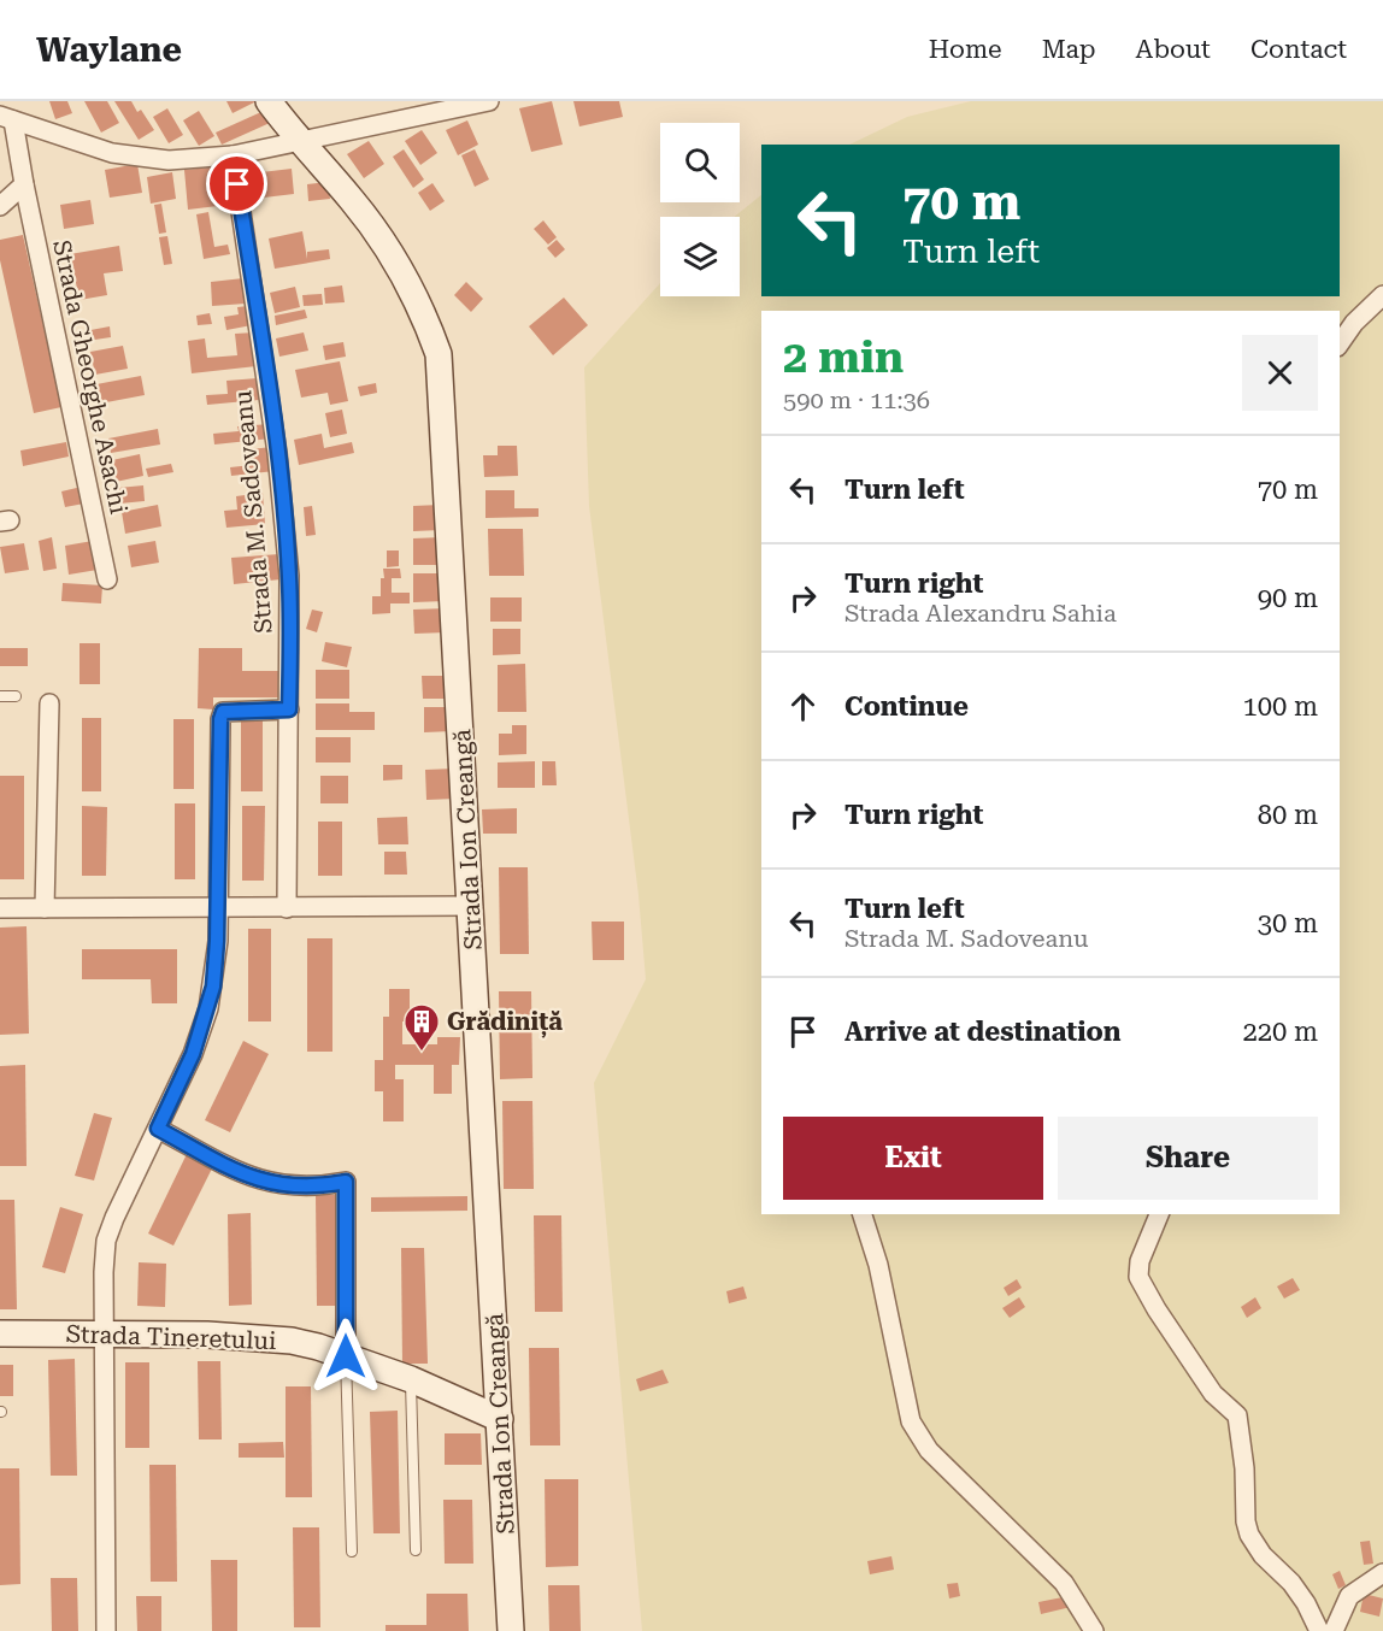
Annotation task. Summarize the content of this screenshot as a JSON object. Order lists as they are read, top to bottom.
{
  "streets": {
    "street": [
      "Strada Gheorghe Asachi",
      "Strada M. Sadoveanu",
      "Strada Ion Creangă",
      "Strada Tineretului"
    ]
  },
  "crossings": [
    ["Strada Ion Creangă", "Strada Tineretului"]
  ],
  "places": {
    "building": ["Grădiniță"]
  },
  "page": {
    "header": "Waylane",
    "nav": [
      "Home",
      "Map",
      "About",
      "Contact"
    ],
    "turn": ["70 m", "Turn left"],
    "heading": ["2 min", "590 m · 11:36"],
    "list": [
      {
        "name": "Turn left",
        "value": "70 m"
      },
      {
        "name": "Turn right",
        "note": "Strada Alexandru Sahia",
        "value": "90 m"
      },
      {
        "name": "Continue",
        "value": "100 m"
      },
      {
        "name": "Turn right",
        "value": "80 m"
      },
      {
        "name": "Turn left",
        "note": "Strada M. Sadoveanu",
        "value": "30 m"
      },
      {
        "name": "Arrive at destination",
        "value": "220 m"
      }
    ],
    "buttons": ["Exit", "Share"]
  }
}
